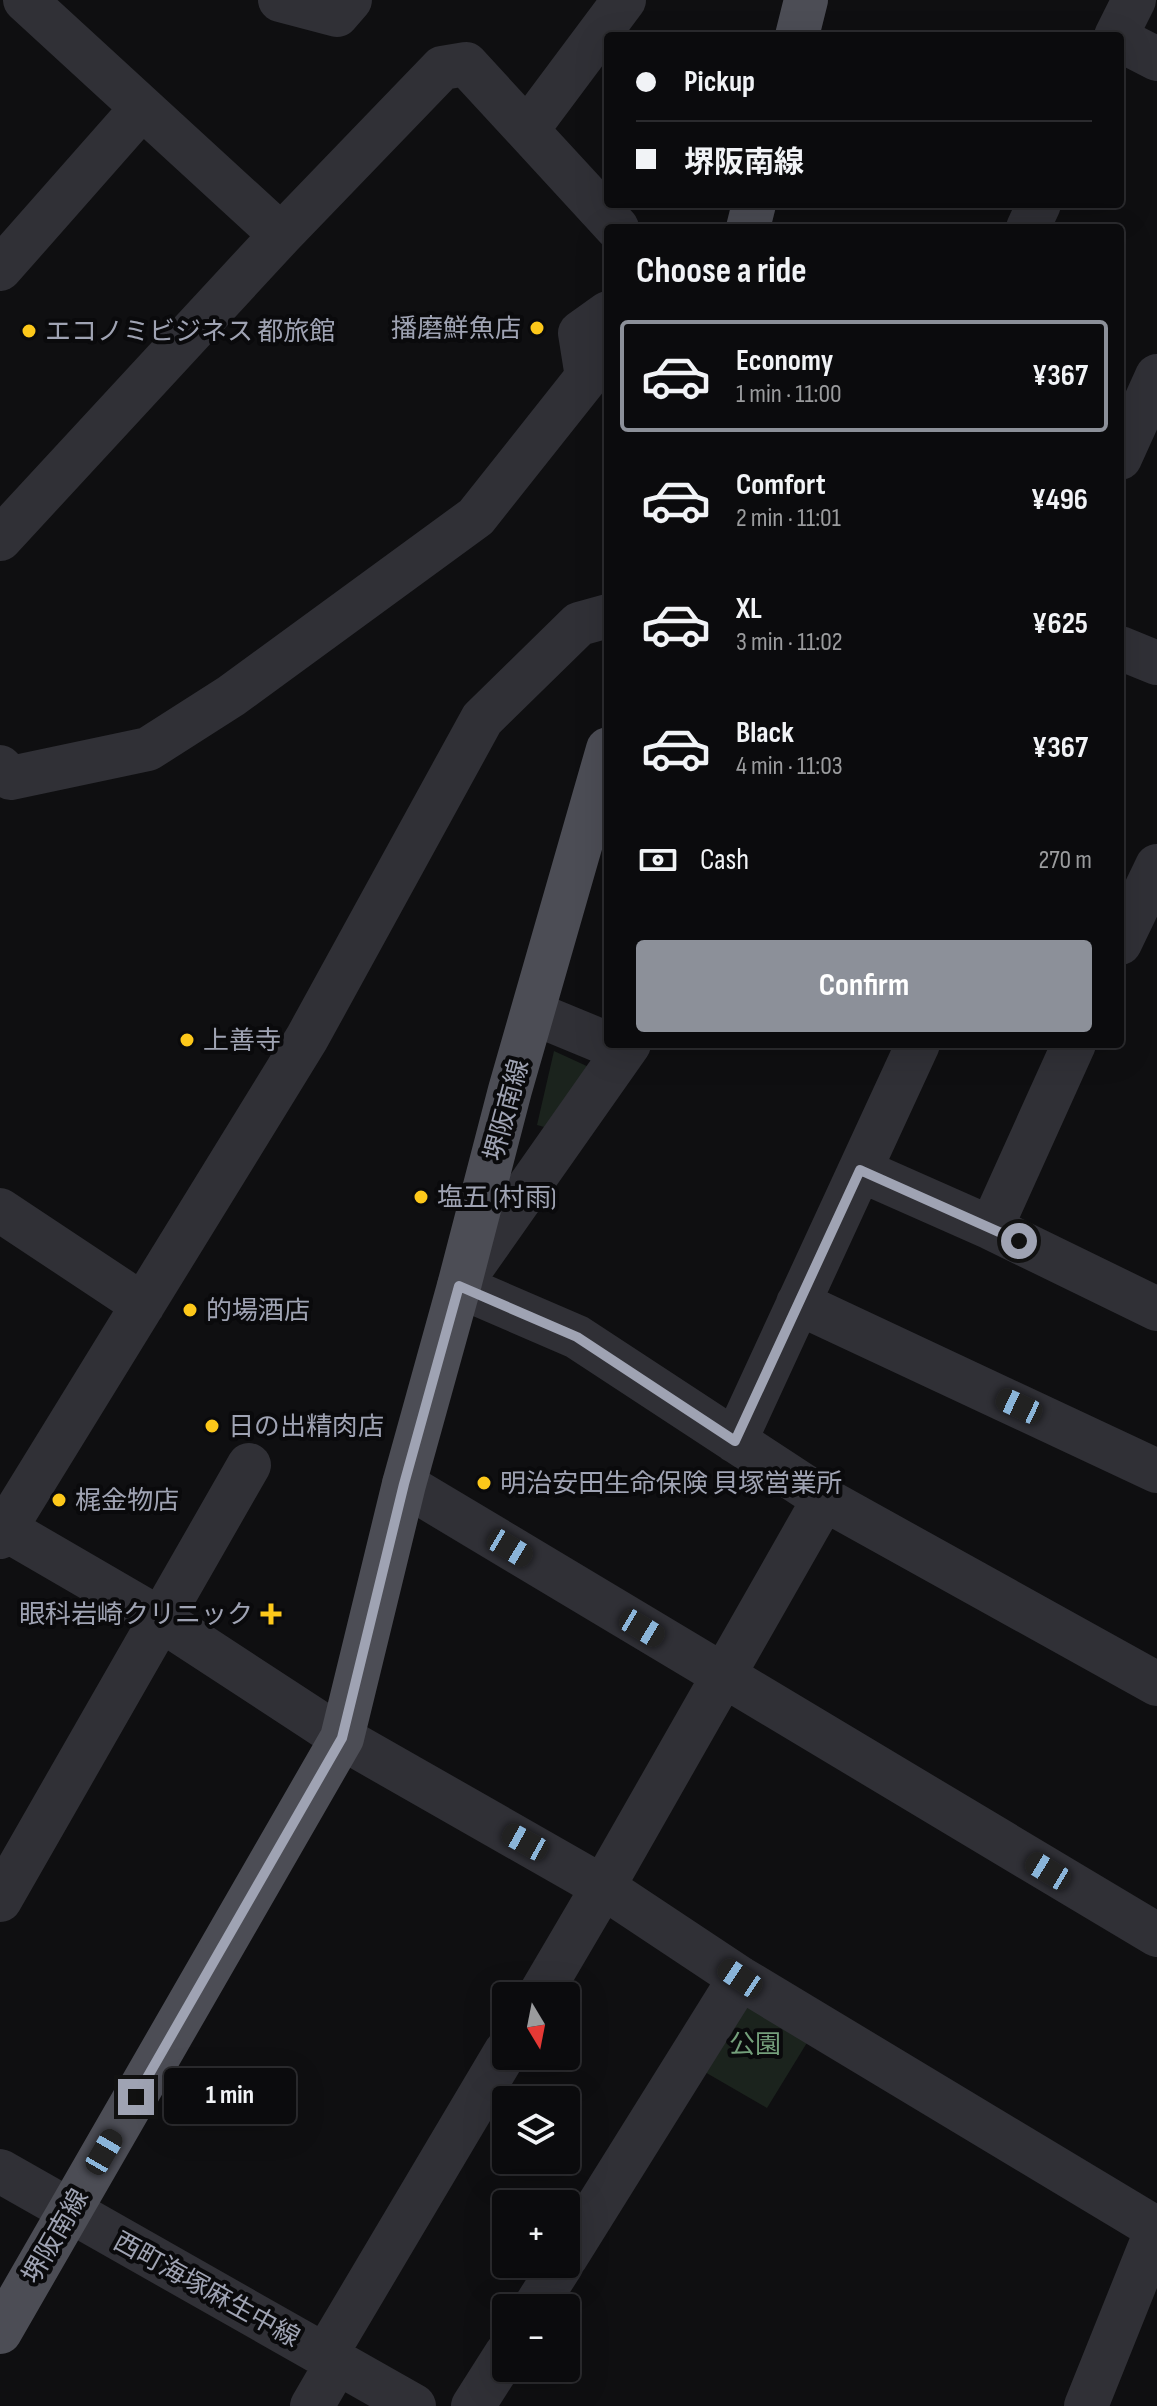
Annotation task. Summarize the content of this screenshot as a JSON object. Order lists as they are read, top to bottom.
{
  "streets": {
    "main road": ["堺阪南線"],
    "street": ["西町海塚麻生中線"]
  },
  "crossings": [
    ["堺阪南線", "西町海塚麻生中線"]
  ],
  "parks": ["公園"],
  "places": {
    "other": [
      "播磨鮮魚店",
      "エコノミビジネス 都旅館",
      "上善寺",
      "塩五 (村雨)",
      "的場酒店",
      "日の出精肉店",
      "明治安田生命保険 貝塚営業所",
      "梶金物店"
    ],
    "health": ["眼科岩崎クリニック"]
  },
  "north": "bottom",
  "page": {
    "banner": ["Pickup", "堺阪南線"],
    "heading": "Choose a ride",
    "list": [
      {
        "name": "Economy",
        "note": "1 min · 11:00",
        "value": "¥367"
      },
      {
        "name": "Comfort",
        "note": "2 min · 11:01",
        "value": "¥496"
      },
      {
        "name": "XL",
        "note": "3 min · 11:02",
        "value": "¥625"
      },
      {
        "name": "Black",
        "note": "4 min · 11:03",
        "value": "¥367"
      }
    ],
    "pay": ["Cash", "270 m"],
    "buttons": "Confirm",
    "map_buttons": ["+", "−"],
    "bubble": "1 min"
  }
}
